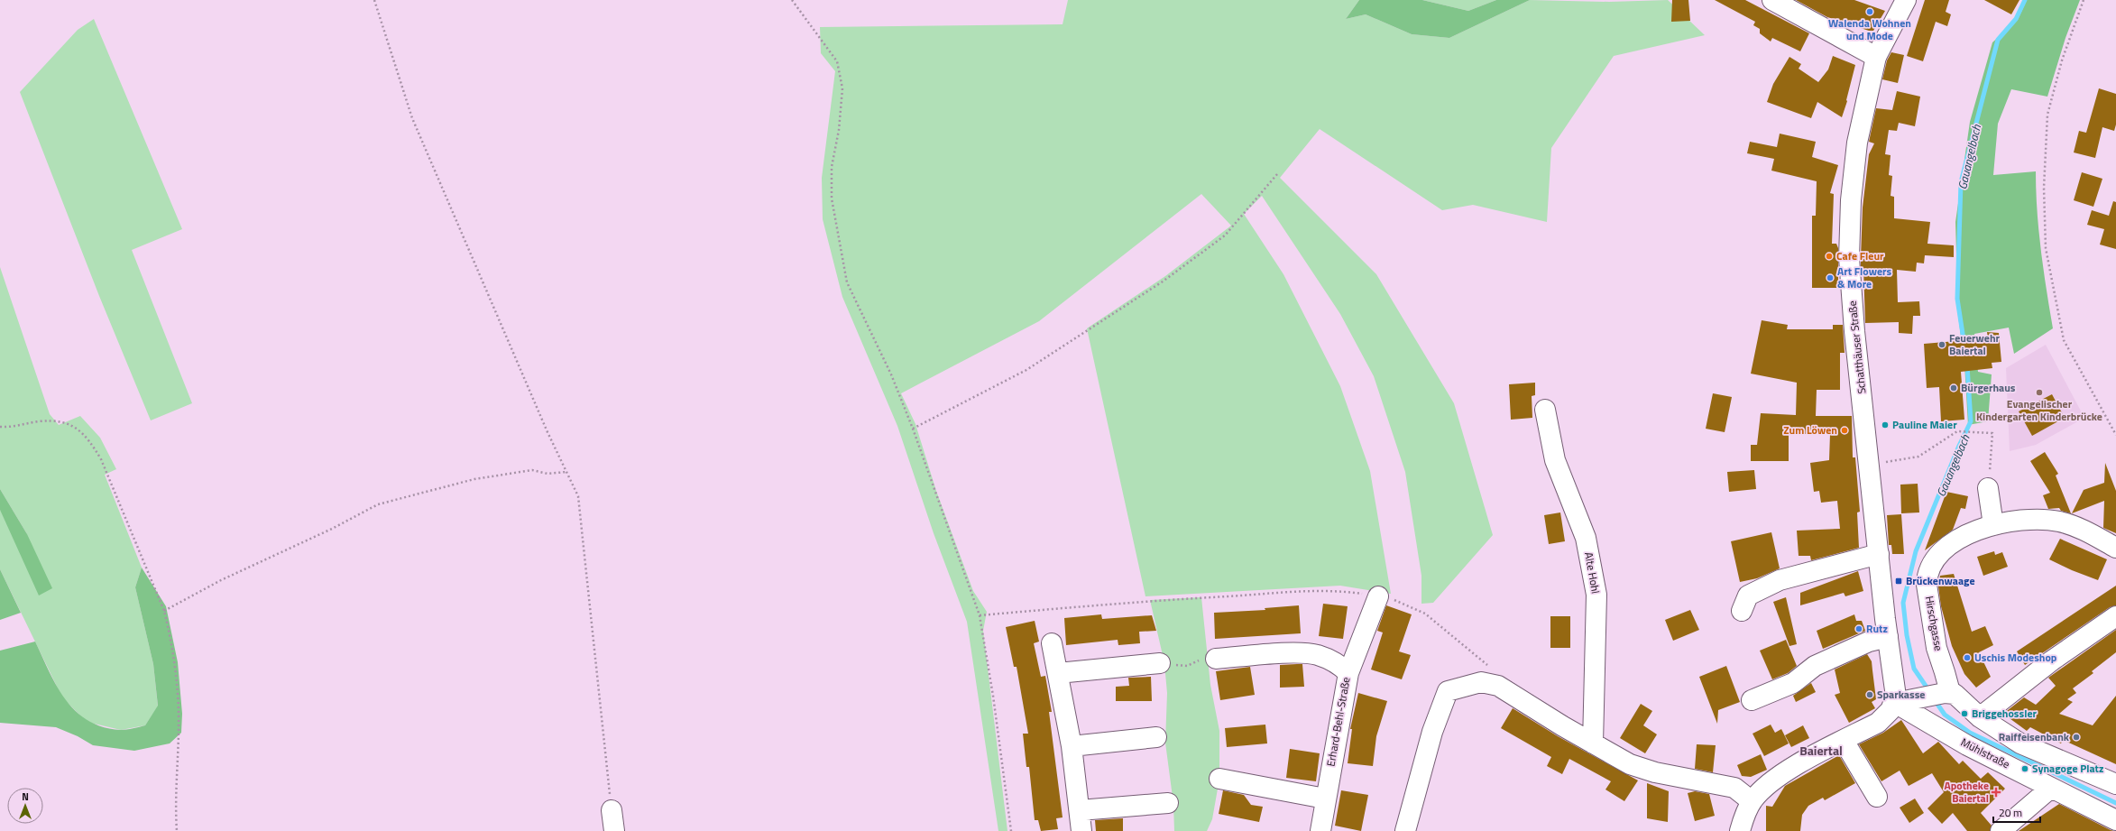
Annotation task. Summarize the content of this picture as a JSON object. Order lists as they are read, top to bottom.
{
  "streets": {
    "street": [
      "Schatthäuser Straße",
      "Alte Hohl",
      "Hirschgasse",
      "Erhard-Behl-Straße",
      "Mühlstraße"
    ]
  },
  "crossings": [
    ["Schatthäuser Straße", "Mühlstraße"]
  ],
  "districts": ["Baiertal"],
  "water": ["Gauangelbach"],
  "places": {
    "other": [
      "Walenda Wohnen und Mode",
      "Cafe Fleur",
      "Art Flowers & More",
      "Feuerwehr Baiertal",
      "Bürgerhaus",
      "Evangelischer Kindergarten Kinderbrücke",
      "Pauline Maier",
      "Zum Löwen",
      "Rutz",
      "Uschis Modeshop",
      "Sparkasse",
      "Briggehossler",
      "Raiffeisenbank",
      "Synagoge Platz"
    ],
    "transit": ["Brückenwaage"],
    "health": ["Apotheke Baiertal"]
  },
  "scale_bar": "20 m",
  "north": "top"
}
